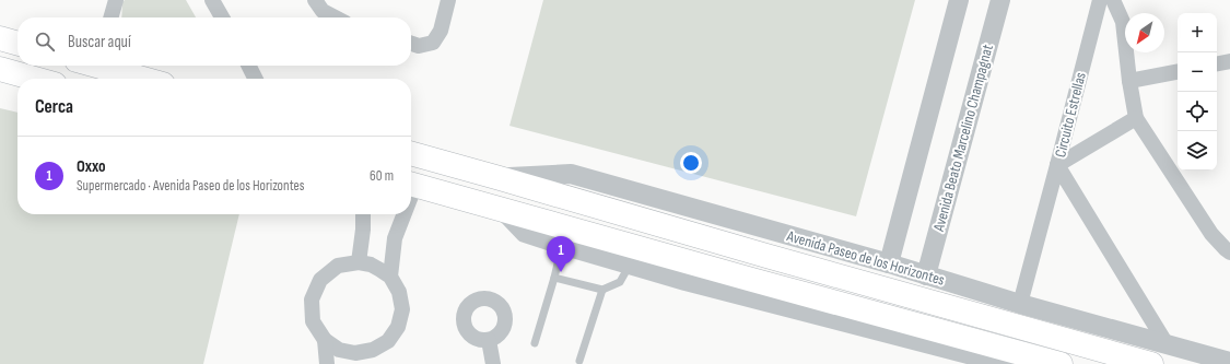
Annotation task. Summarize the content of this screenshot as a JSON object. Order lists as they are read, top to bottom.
{
  "streets": {
    "main road": ["Avenida Paseo de los Horizontes"],
    "street": ["Circuito Estrellas", "Avenida Beato Marcelino Champagnat"]
  },
  "crossings": [
    ["Avenida Beato Marcelino Champagnat", "Avenida Paseo de los Horizontes"]
  ],
  "north": "bottom left",
  "page": {
    "map_buttons": ["+", "−"],
    "search": "Buscar aquí",
    "heading": "Cerca",
    "list": [
      {
        "mark": "1",
        "name": "Oxxo",
        "note": "Supermercado · Avenida Paseo de los Horizontes",
        "value": "60 m"
      }
    ],
    "pins": "1"
  }
}
